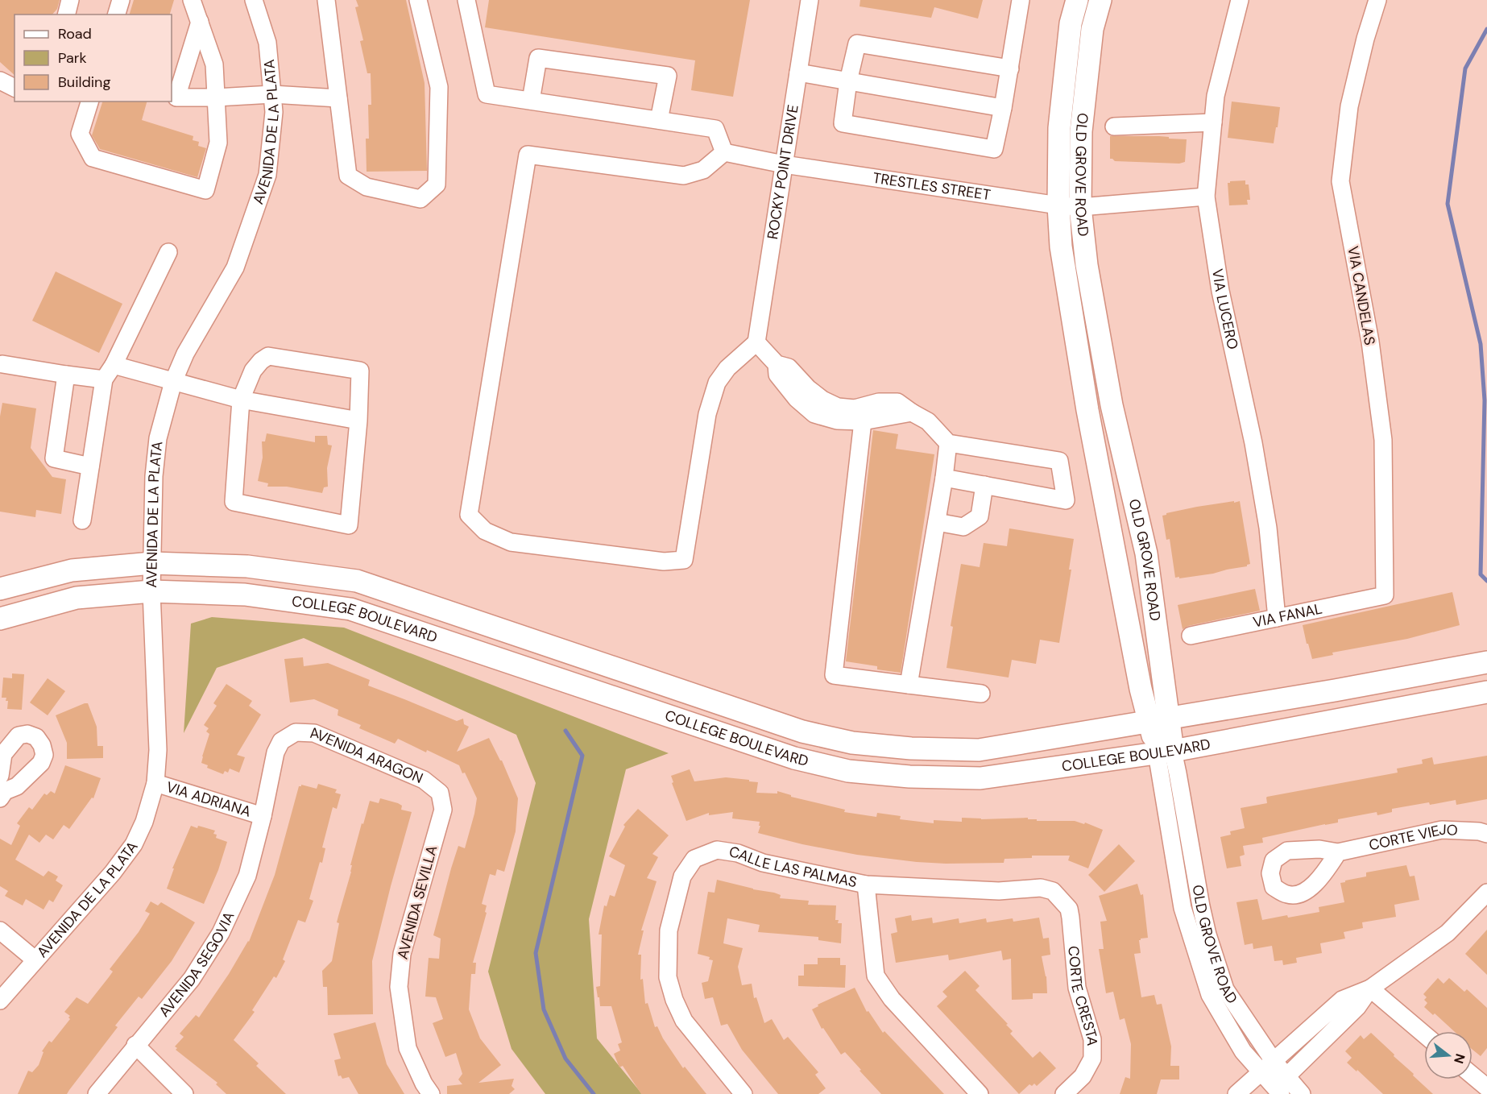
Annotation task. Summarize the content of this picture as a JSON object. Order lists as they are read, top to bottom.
{
  "streets": {
    "main road": ["OLD GROVE ROAD", "COLLEGE BOULEVARD"],
    "street": [
      "AVENIDA DE LA PLATA",
      "ROCKY POINT DRIVE",
      "TRESTLES STREET",
      "VIA CANDELAS",
      "VIA LUCERO",
      "VIA FANAL",
      "AVENIDA ARAGON",
      "VIA ADRIANA",
      "CORTE VIEJO",
      "CALLE LAS PALMAS",
      "AVENIDA SEVILLA",
      "AVENIDA SEGOVIA",
      "CORTE CRESTA"
    ]
  },
  "crossings": [
    ["AVENIDA DE LA PLATA", "COLLEGE BOULEVARD"],
    ["AVENIDA DE LA PLATA", "VIA ADRIANA"],
    ["ROCKY POINT DRIVE", "TRESTLES STREET"],
    ["OLD GROVE ROAD", "TRESTLES STREET"],
    ["OLD GROVE ROAD", "COLLEGE BOULEVARD"],
    ["TRESTLES STREET", "VIA LUCERO"],
    ["VIA CANDELAS", "VIA FANAL"],
    ["VIA LUCERO", "VIA FANAL"],
    ["AVENIDA ARAGON", "VIA ADRIANA"],
    ["AVENIDA ARAGON", "AVENIDA SEVILLA"],
    ["AVENIDA ARAGON", "AVENIDA SEGOVIA"],
    ["VIA ADRIANA", "AVENIDA SEGOVIA"],
    ["CALLE LAS PALMAS", "CORTE CRESTA"]
  ],
  "legend": ["Road", "Park", "Building"],
  "north": "right"
}
